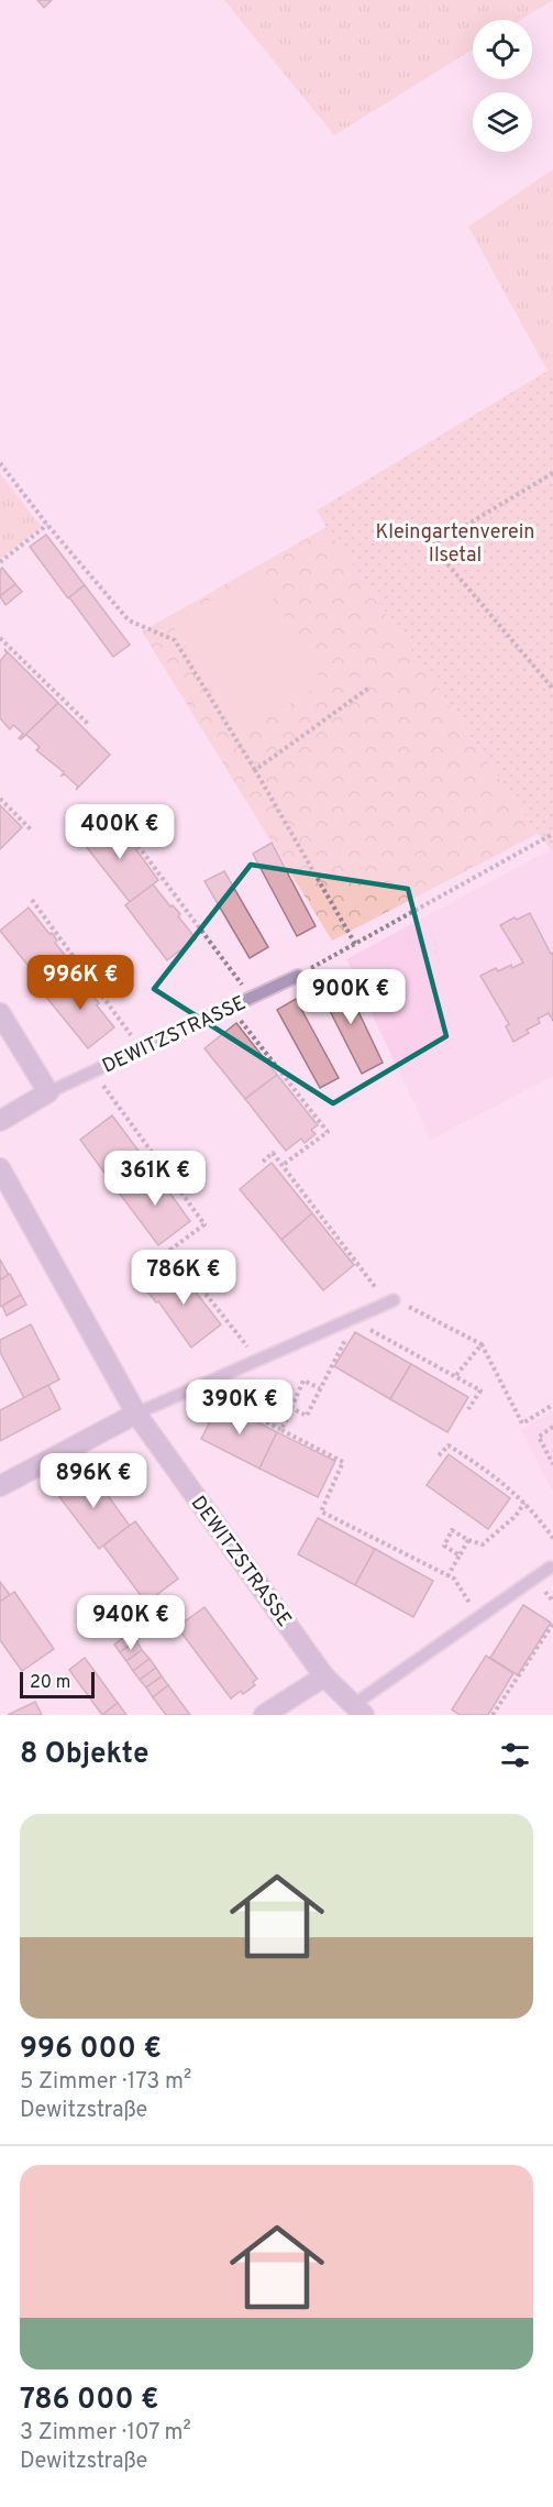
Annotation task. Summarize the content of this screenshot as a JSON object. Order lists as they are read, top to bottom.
{
  "streets": {
    "street": ["DEWITZSTRASSE"]
  },
  "parks": ["Kleingartenverein Ilsetal"],
  "scale_bar": "20 m",
  "page": {
    "price": [
      "400K €",
      "996K €",
      "900K €",
      "361K €",
      "786K €",
      "390K €",
      "896K €",
      "940K €"
    ],
    "scale": "20 m",
    "heading": "8 Objekte",
    "list": [
      {
        "name": "996 000 €",
        "note": "5 Zimmer · 173 m² · Dewitzstraße"
      },
      {
        "name": "786 000 €",
        "note": "3 Zimmer · 107 m² · Dewitzstraße"
      }
    ]
  }
}
